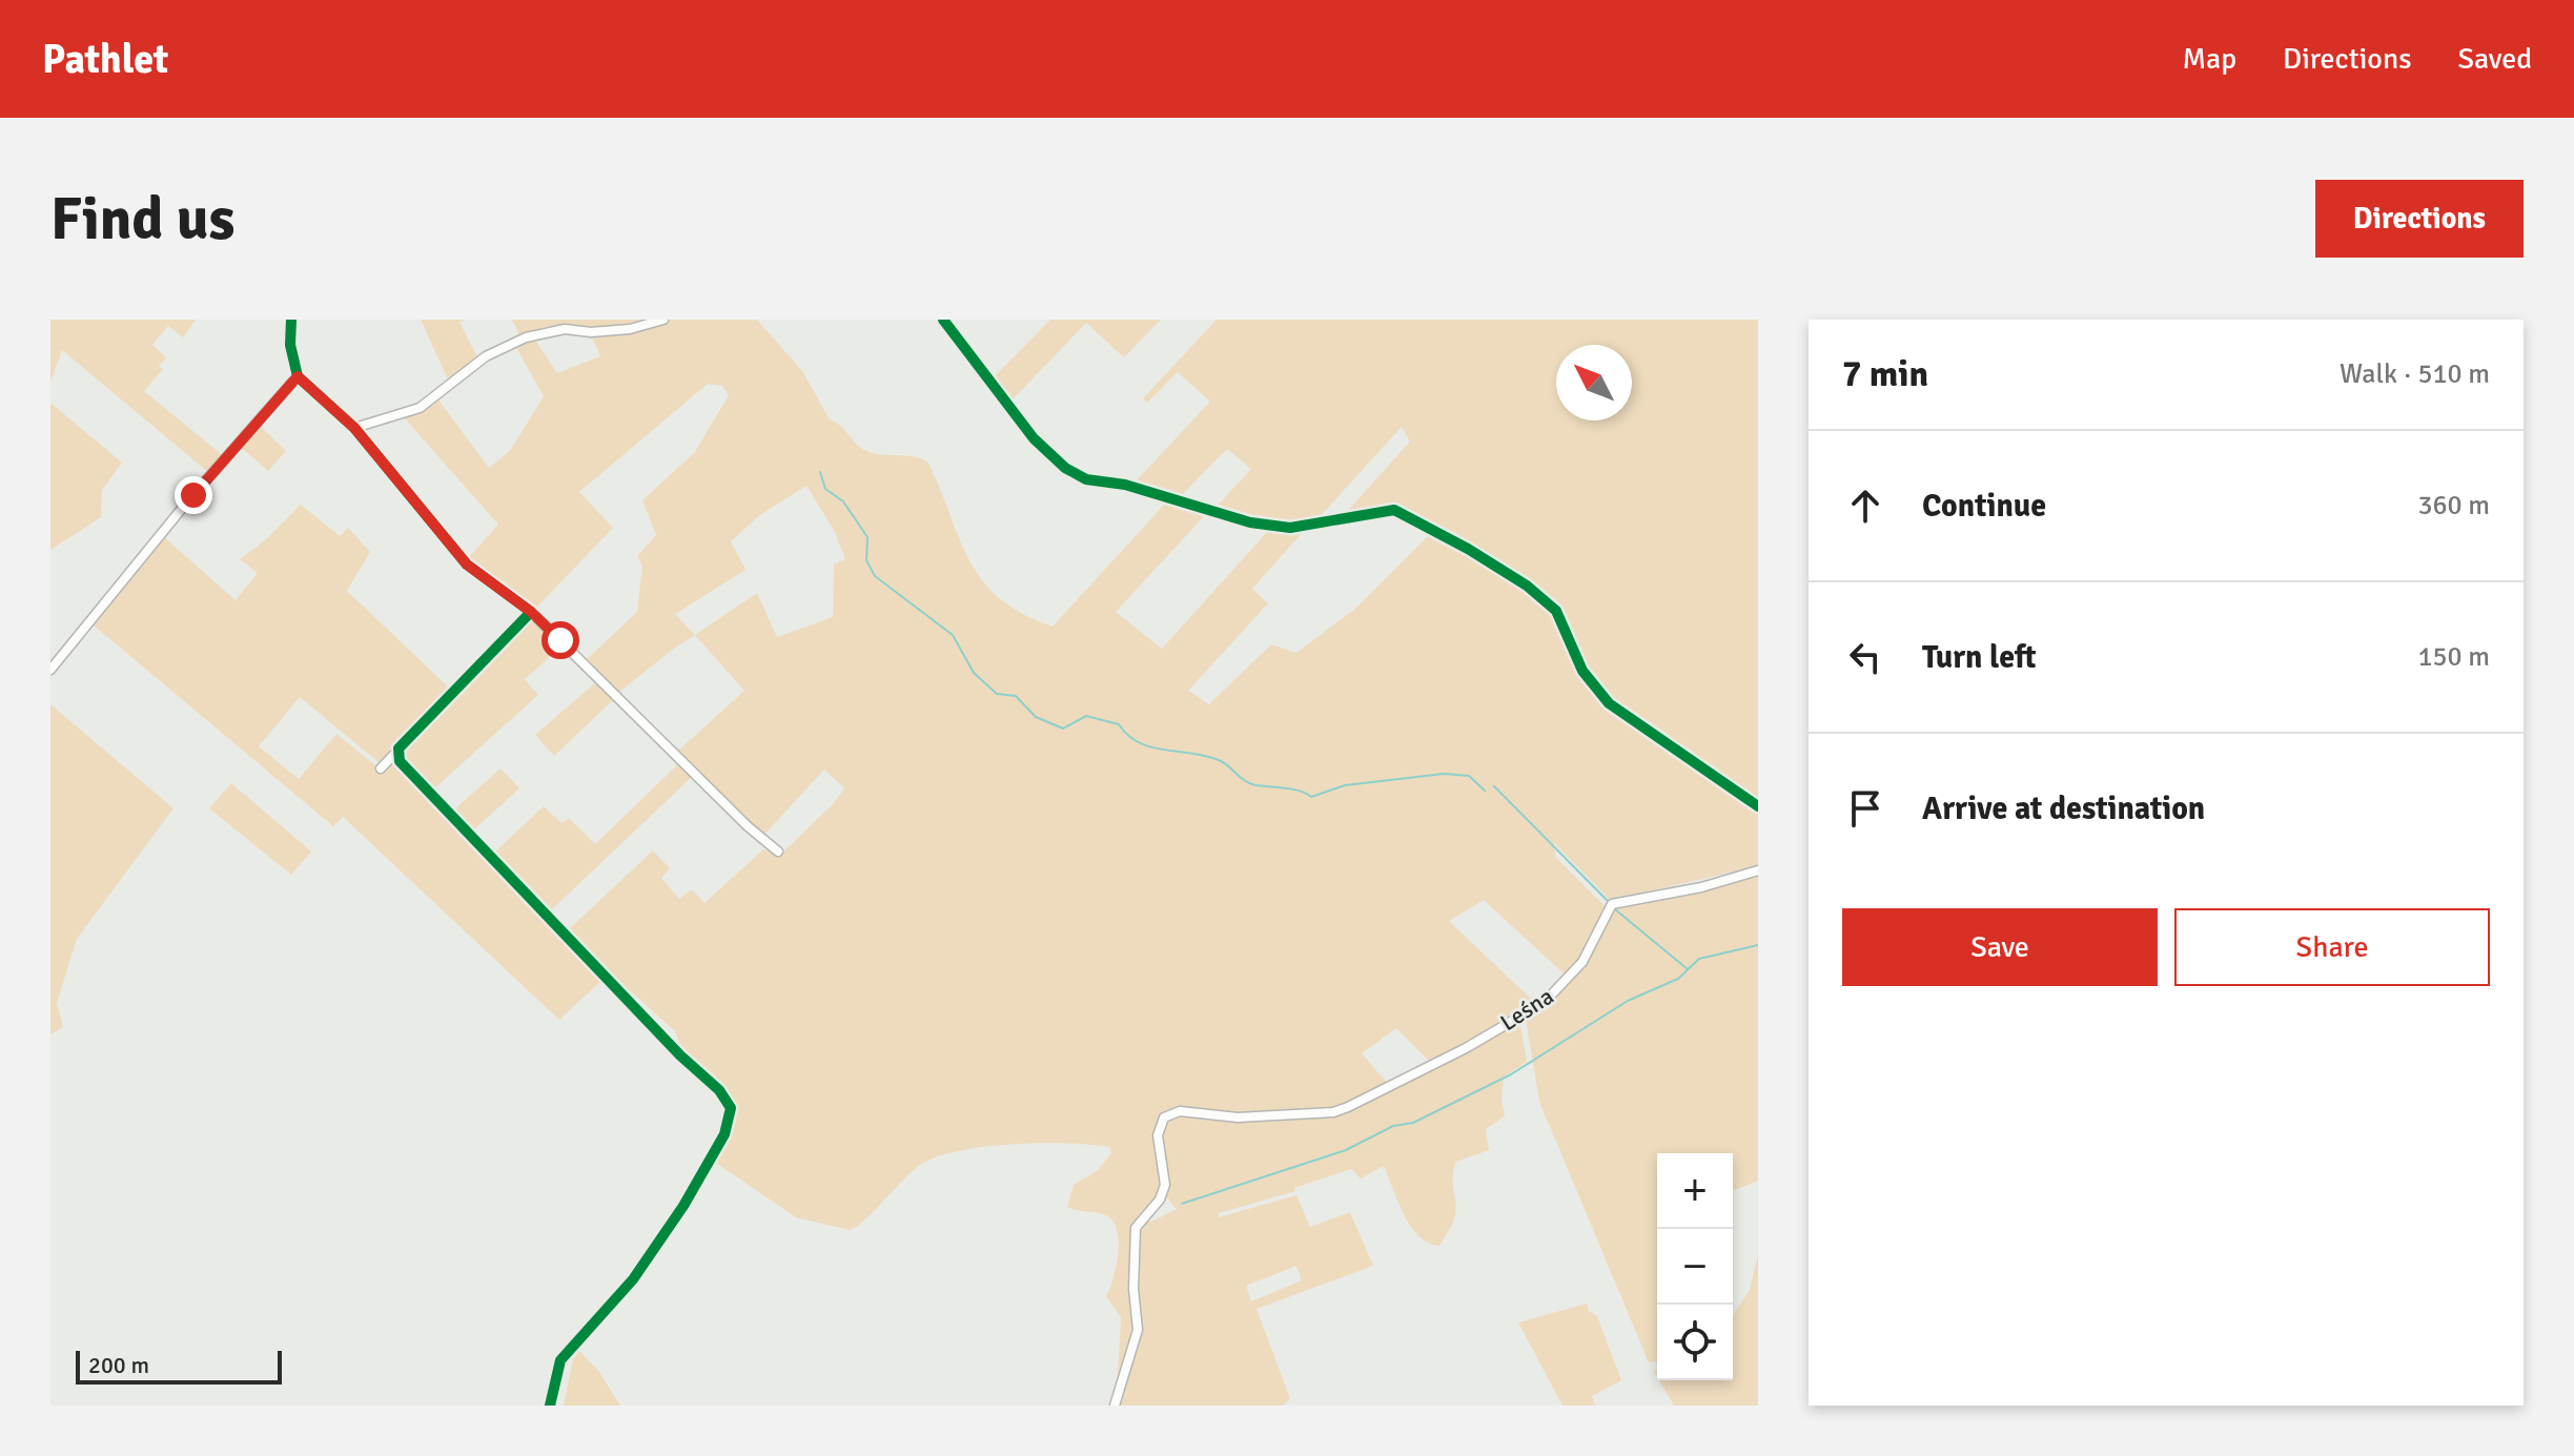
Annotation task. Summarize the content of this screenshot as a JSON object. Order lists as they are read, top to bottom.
{
  "streets": {
    "street": ["Leśna"]
  },
  "scale_bar": "200 m",
  "north": "top left",
  "page": {
    "header": "Pathlet",
    "nav": ["Map", "Directions", "Saved"],
    "buttons": [
      "Directions",
      ["Save", "Share"]
    ],
    "title": "Find us",
    "heading": ["7 min", "Walk · 510 m"],
    "list": [
      ["Continue", "360 m"],
      ["Turn left", "150 m"],
      "Arrive at destination"
    ],
    "map_buttons": ["+", "−"],
    "scale": "200 m"
  }
}
